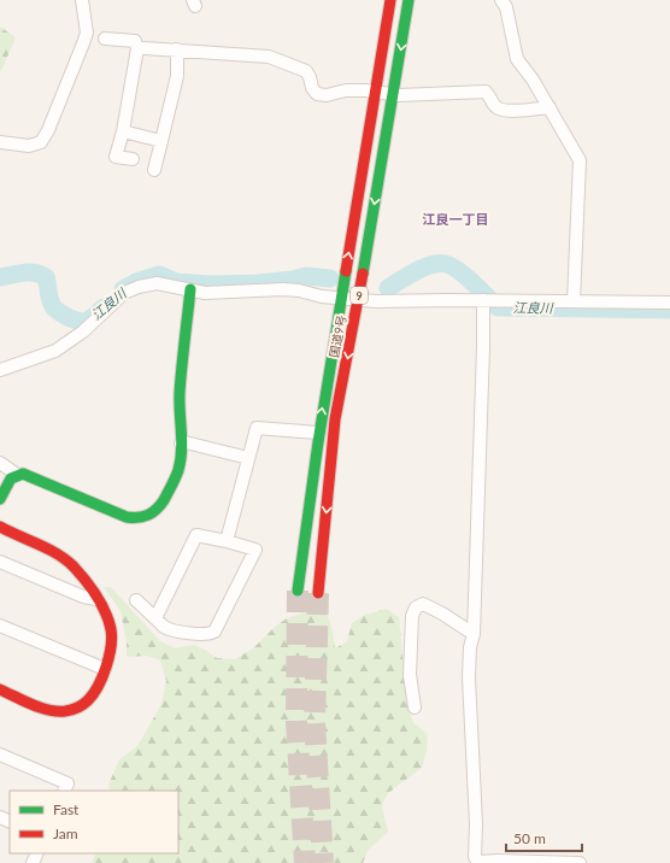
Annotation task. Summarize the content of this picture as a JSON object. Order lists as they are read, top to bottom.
{
  "streets": {
    "main road": ["9", "国道9号"]
  },
  "districts": ["江良一丁目"],
  "water": ["江良川"],
  "legend": ["Fast", "Jam"],
  "scale_bar": "50 m"
}
